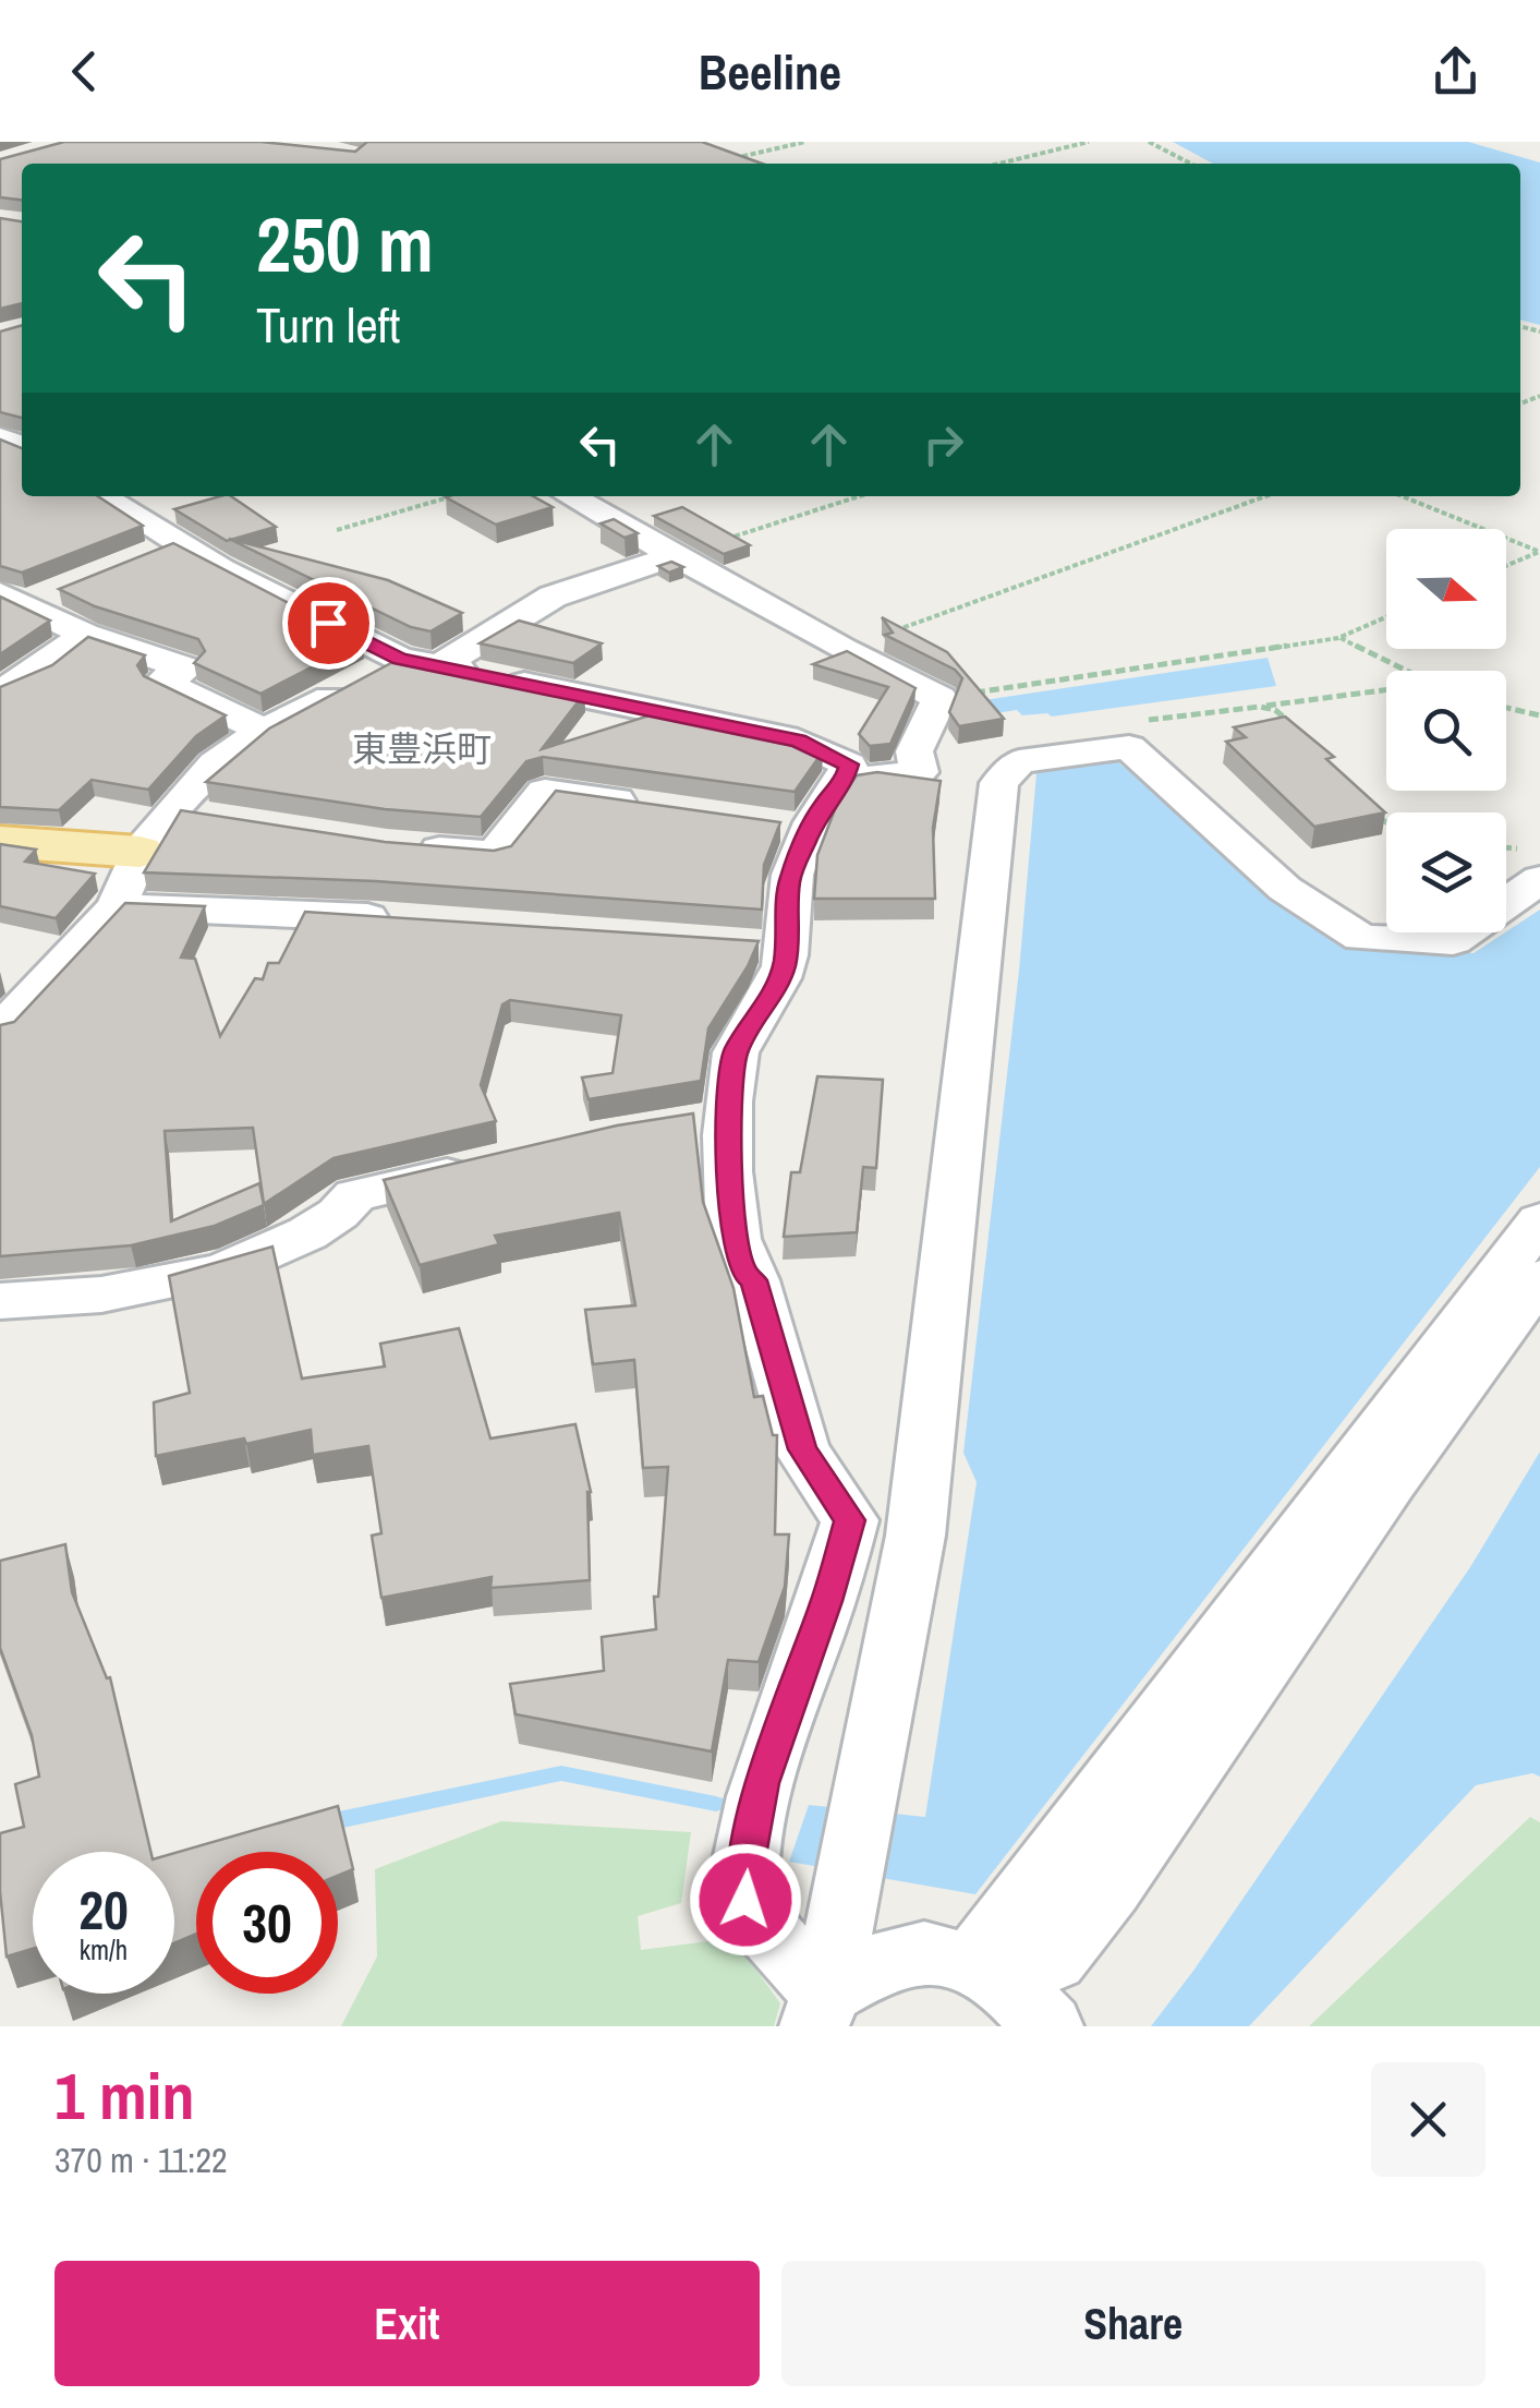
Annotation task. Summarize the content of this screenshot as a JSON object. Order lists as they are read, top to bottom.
{
  "districts": ["東豊浜町"],
  "north": "right",
  "page": {
    "header": "Beeline",
    "turn": ["250 m", "Turn left"],
    "speed": "20 km/h",
    "limit": "30",
    "heading": ["1 min", "370 m · 11:22"],
    "buttons": ["Exit", "Share"]
  }
}
